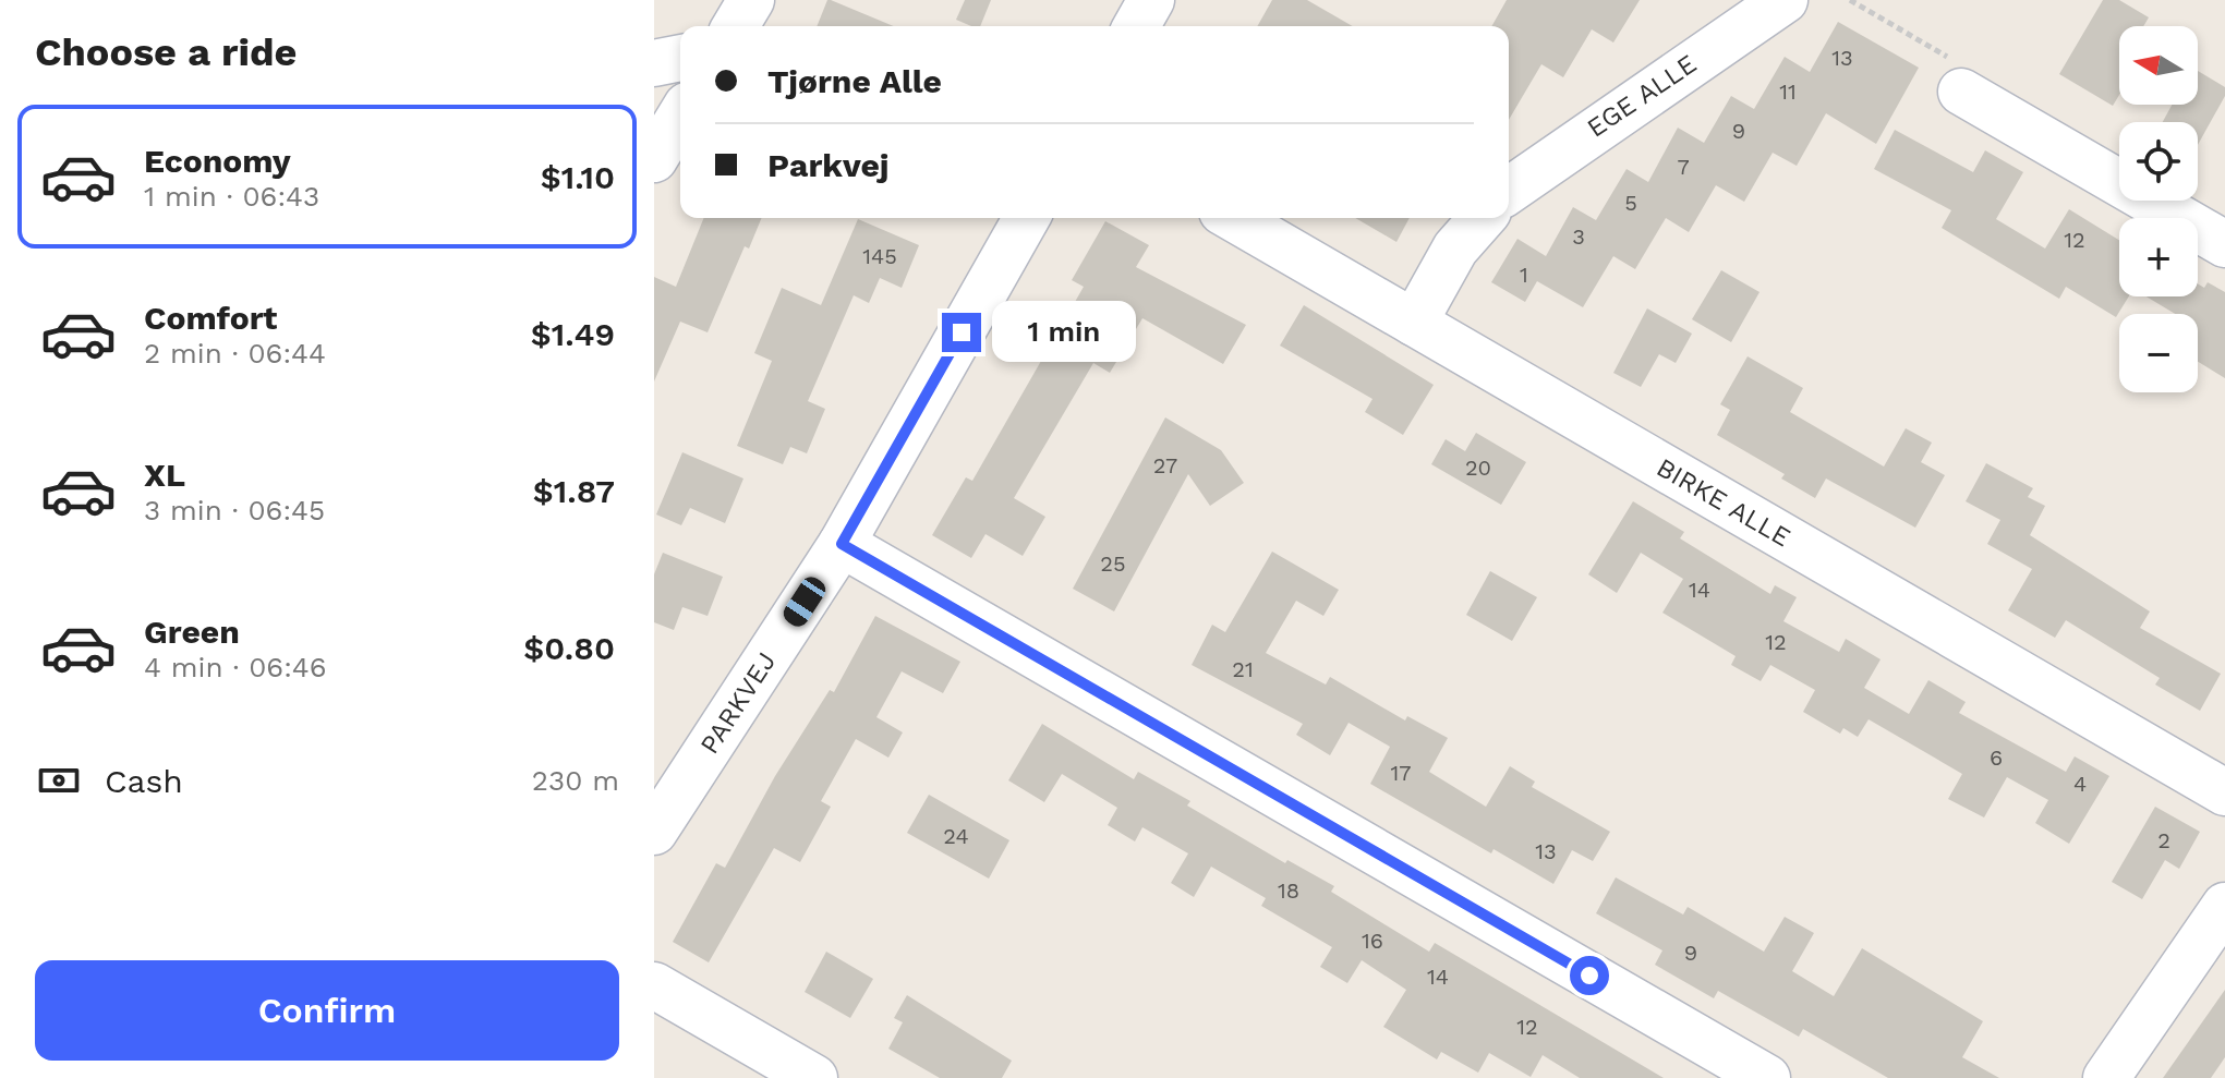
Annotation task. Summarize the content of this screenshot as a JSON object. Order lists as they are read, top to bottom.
{
  "streets": {
    "street": ["EGE ALLE", "BIRKE ALLE", "PARKVEJ"]
  },
  "house_numbers": [
    "13",
    "11",
    "9",
    "7",
    "5",
    "3",
    "12",
    "145",
    "1",
    "27",
    "20",
    "25",
    "14",
    "12",
    "21",
    "6",
    "17",
    "4",
    "24",
    "2",
    "13",
    "18",
    "16",
    "9",
    "14",
    "12"
  ],
  "north": "left",
  "page": {
    "heading": "Choose a ride",
    "map_buttons": ["+", "−"],
    "banner": ["Tjørne Alle", "Parkvej"],
    "list": [
      {
        "name": "Economy",
        "note": "1 min · 06:43",
        "value": "$1.10"
      },
      {
        "name": "Comfort",
        "note": "2 min · 06:44",
        "value": "$1.49"
      },
      {
        "name": "XL",
        "note": "3 min · 06:45",
        "value": "$1.87"
      },
      {
        "name": "Green",
        "note": "4 min · 06:46",
        "value": "$0.80"
      }
    ],
    "bubble": "1 min",
    "pay": ["Cash", "230 m"],
    "buttons": "Confirm"
  }
}
